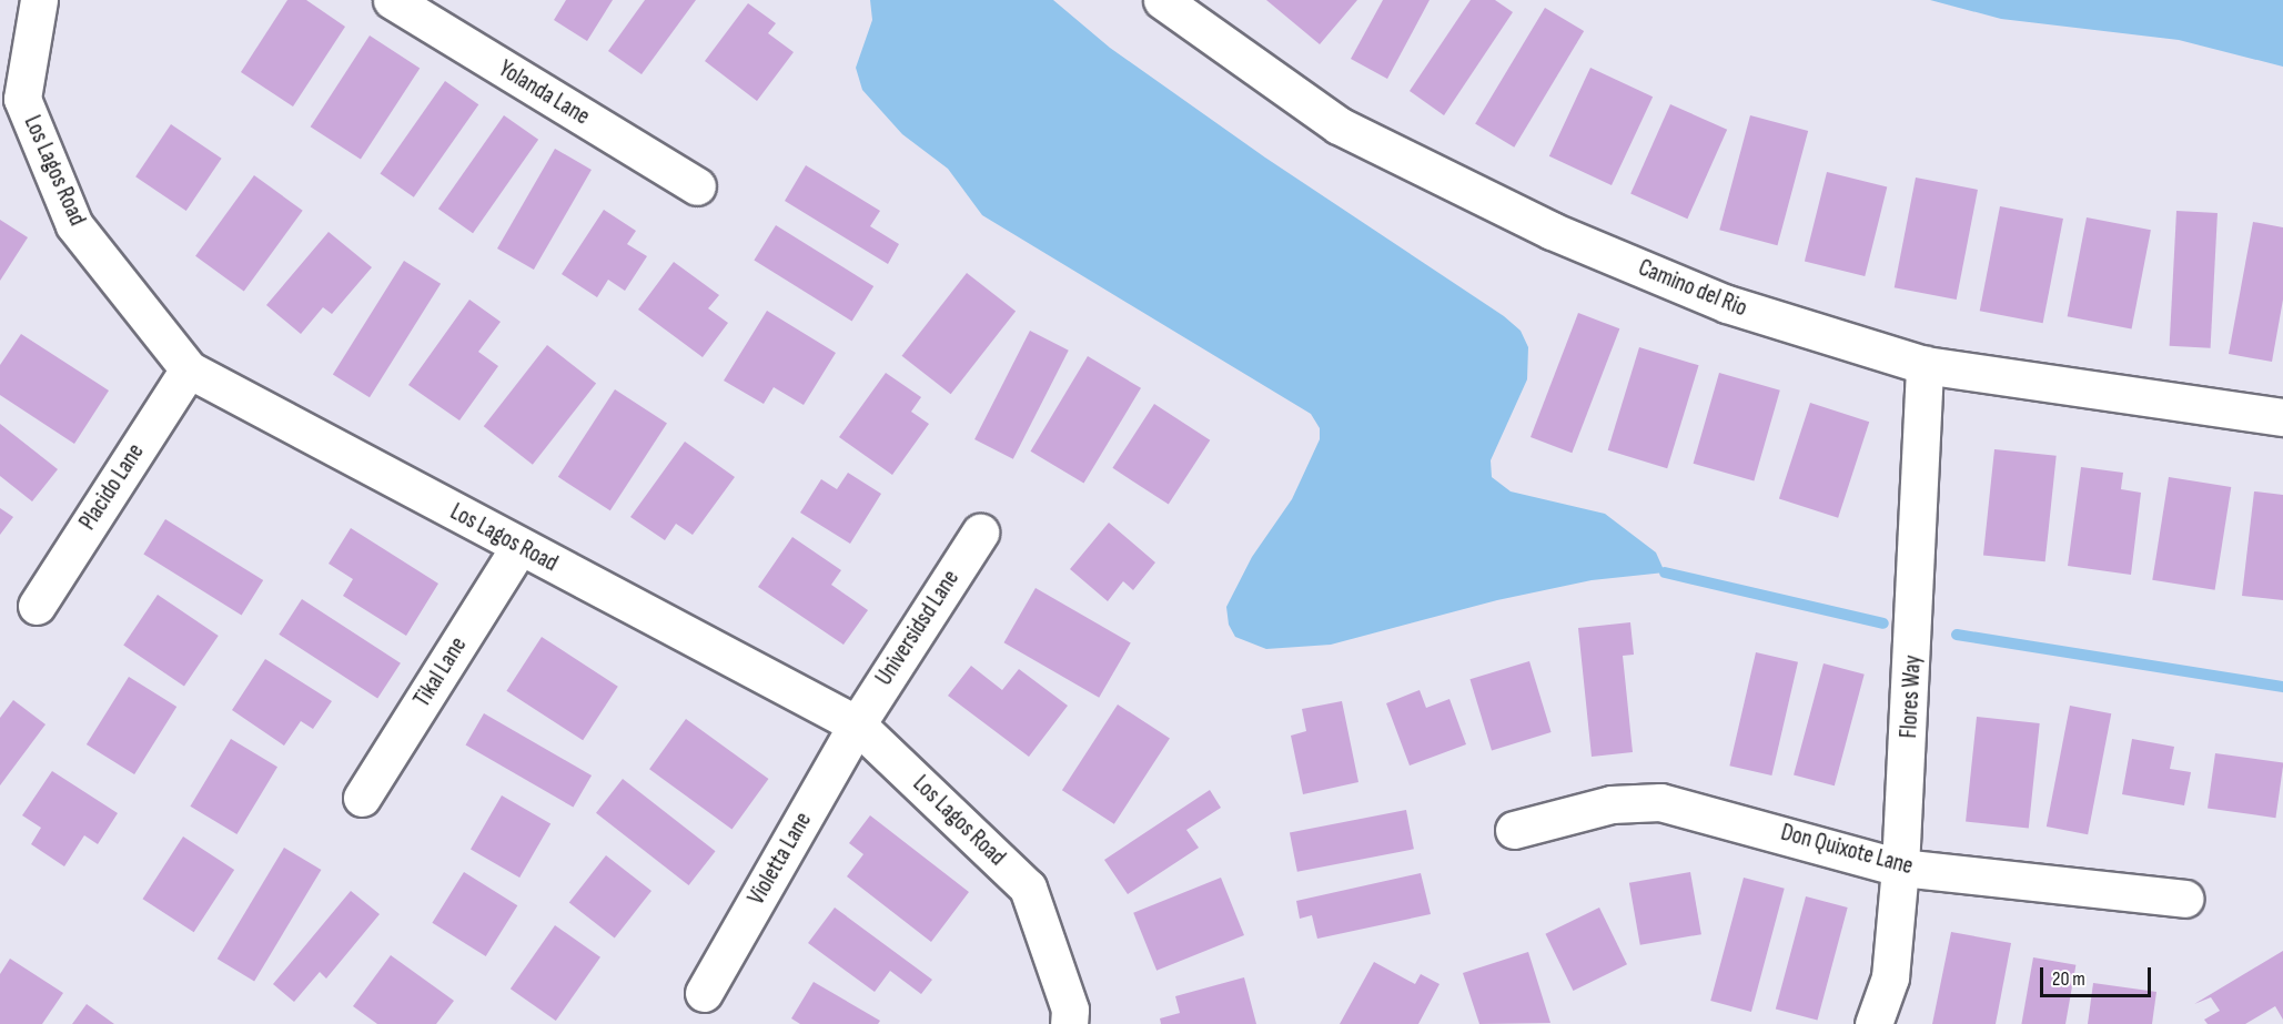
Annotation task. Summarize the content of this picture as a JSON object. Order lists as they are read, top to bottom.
{
  "streets": {
    "street": [
      "Yolanda Lane",
      "Los Lagos Road",
      "Camino del Rio",
      "Placido Lane",
      "Universidsd Lane",
      "Tikal Lane",
      "Flores Way",
      "Don Quixote Lane",
      "Violetta Lane"
    ]
  },
  "crossings": [
    ["Los Lagos Road", "Placido Lane"],
    ["Los Lagos Road", "Universidsd Lane"],
    ["Los Lagos Road", "Tikal Lane"],
    ["Los Lagos Road", "Violetta Lane"],
    ["Camino del Rio", "Flores Way"],
    ["Universidsd Lane", "Violetta Lane"],
    ["Flores Way", "Don Quixote Lane"]
  ],
  "scale_bar": "20 m"
}
